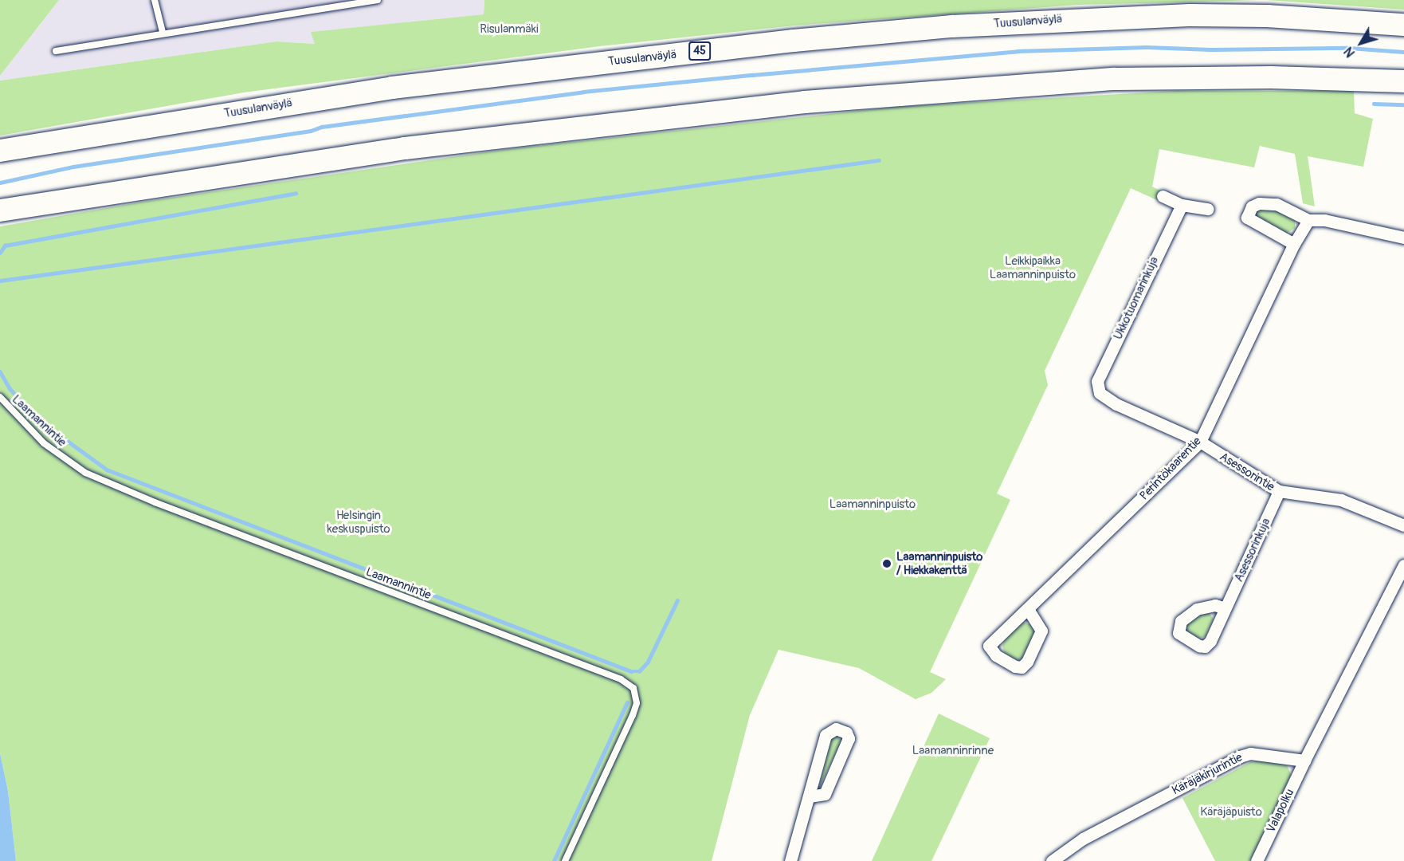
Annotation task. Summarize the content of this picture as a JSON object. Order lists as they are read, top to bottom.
{
  "streets": {
    "highway": ["Tuusulanväylä", "45"],
    "street": [
      "Ukkotuomarinkuja",
      "Perintökaarentie",
      "Asessorintie",
      "Asessorinkuja",
      "Käräjäkirjurintie",
      "Valapolku"
    ],
    "lane": ["Laamannintie"]
  },
  "crossings": [
    ["Ukkotuomarinkuja", "Asessorintie"],
    ["Perintökaarentie", "Asessorintie"],
    ["Asessorintie", "Asessorinkuja"],
    ["Käräjäkirjurintie", "Valapolku"]
  ],
  "parks": [
    "Risulanmäki",
    "Leikkipaikka Laamanninpuisto",
    "Laamanninpuisto",
    "Helsingin keskuspuisto",
    "Laamanninrinne",
    "Käräjäpuisto"
  ],
  "places": ["Laamanninpuisto / Hiekkakenttä"],
  "north": "bottom left"
}
